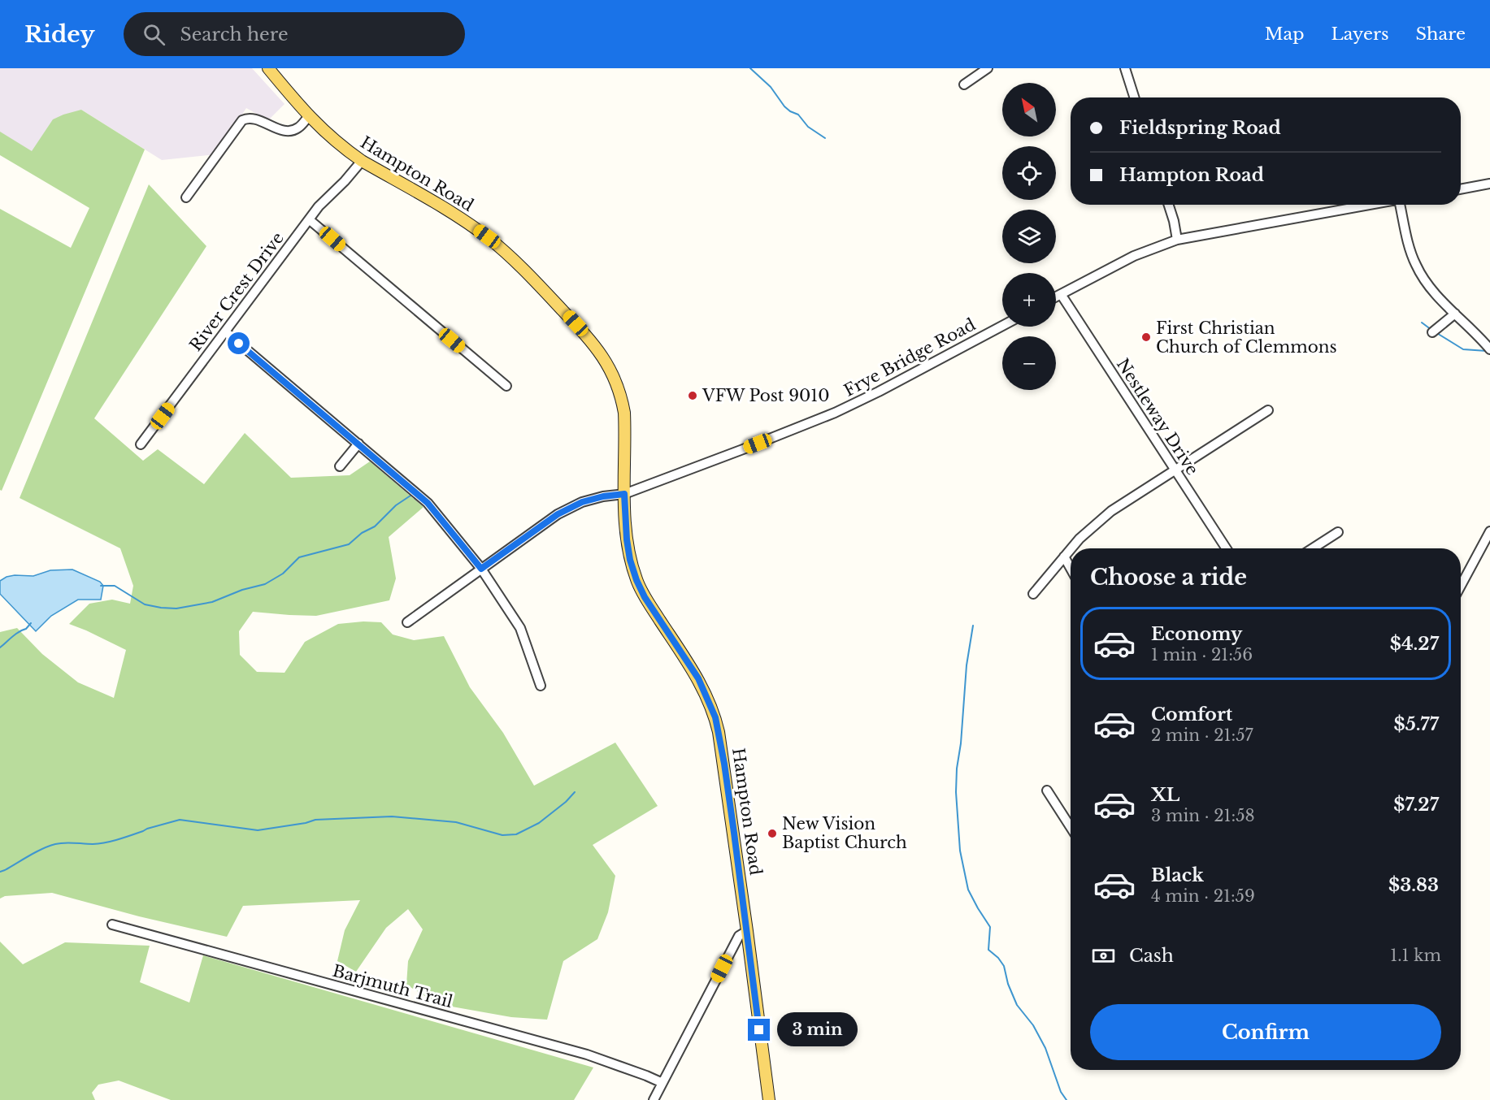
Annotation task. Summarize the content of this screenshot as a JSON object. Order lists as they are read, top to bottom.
{
  "streets": {
    "main road": ["Hampton Road"],
    "street": [
      "River Crest Drive",
      "Frye Bridge Road",
      "Nestleway Drive",
      "Barjmuth Trail"
    ]
  },
  "crossings": [
    ["Hampton Road", "River Crest Drive"],
    ["Hampton Road", "Frye Bridge Road"]
  ],
  "places": ["First Christian Church of Clemmons", "VFW Post 9010", "New Vision Baptist Church"],
  "north": "top left",
  "page": {
    "header": "Ridey",
    "search": "Search here",
    "nav": ["Map", "Layers", "Share"],
    "map_buttons": ["+", "−"],
    "banner": ["Fieldspring Road", "Hampton Road"],
    "heading": "Choose a ride",
    "list": [
      {
        "name": "Economy",
        "note": "1 min · 21:56",
        "value": "$4.27"
      },
      {
        "name": "Comfort",
        "note": "2 min · 21:57",
        "value": "$5.77"
      },
      {
        "name": "XL",
        "note": "3 min · 21:58",
        "value": "$7.27"
      },
      {
        "name": "Black",
        "note": "4 min · 21:59",
        "value": "$3.83"
      }
    ],
    "pay": ["Cash", "1.1 km"],
    "buttons": "Confirm",
    "bubble": "3 min"
  }
}
